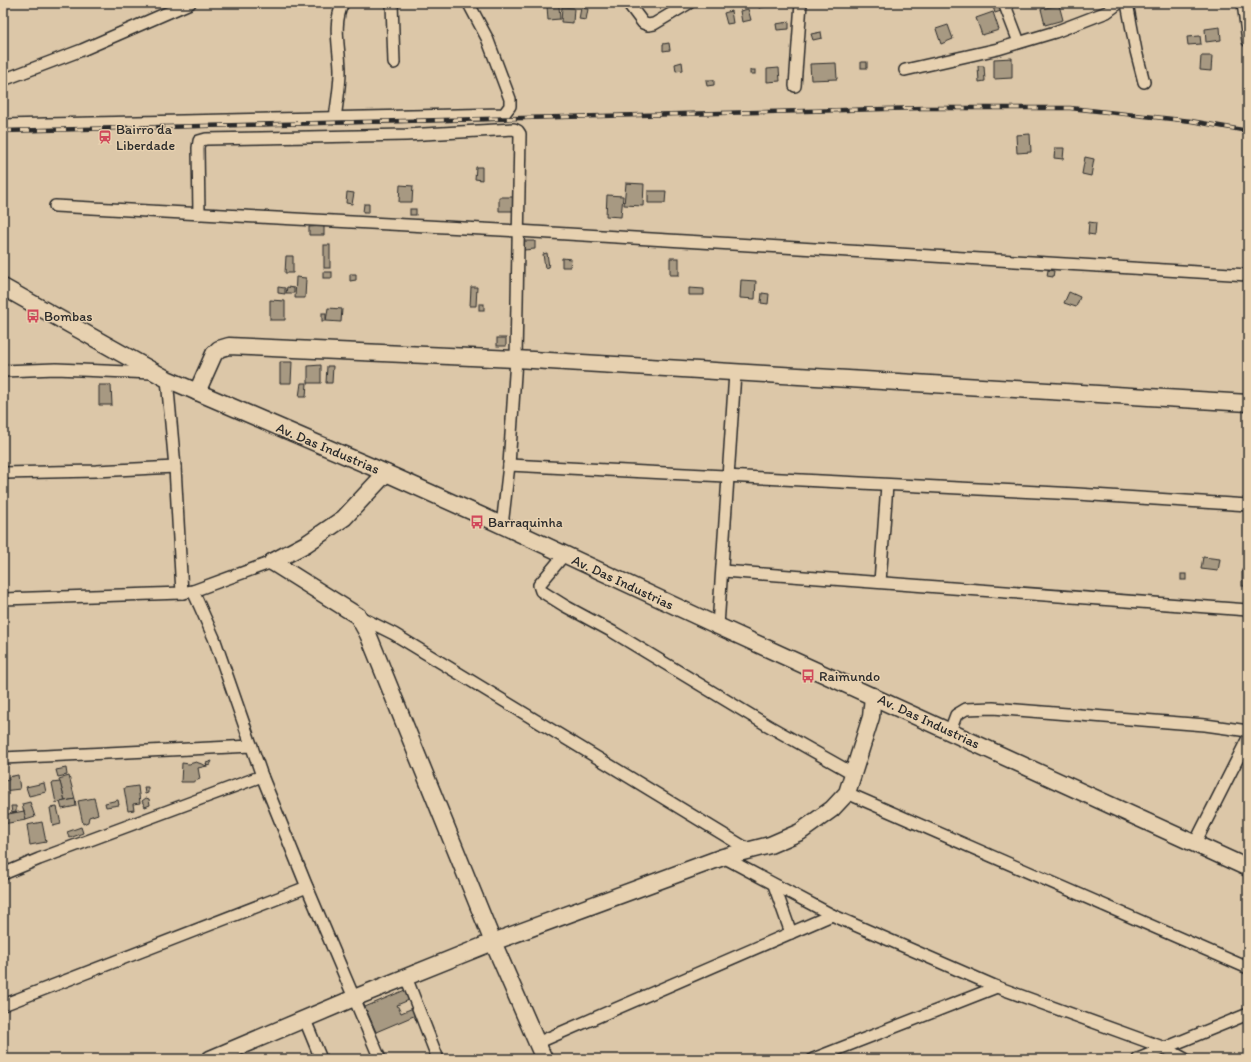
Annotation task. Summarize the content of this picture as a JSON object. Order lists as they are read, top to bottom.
{
  "streets": {
    "street": ["Av. Das Industrias"]
  },
  "places": {
    "station": ["Bairro da Liberdade"],
    "bus stop": ["Bombas", "Barraquinha", "Raimundo"]
  }
}
